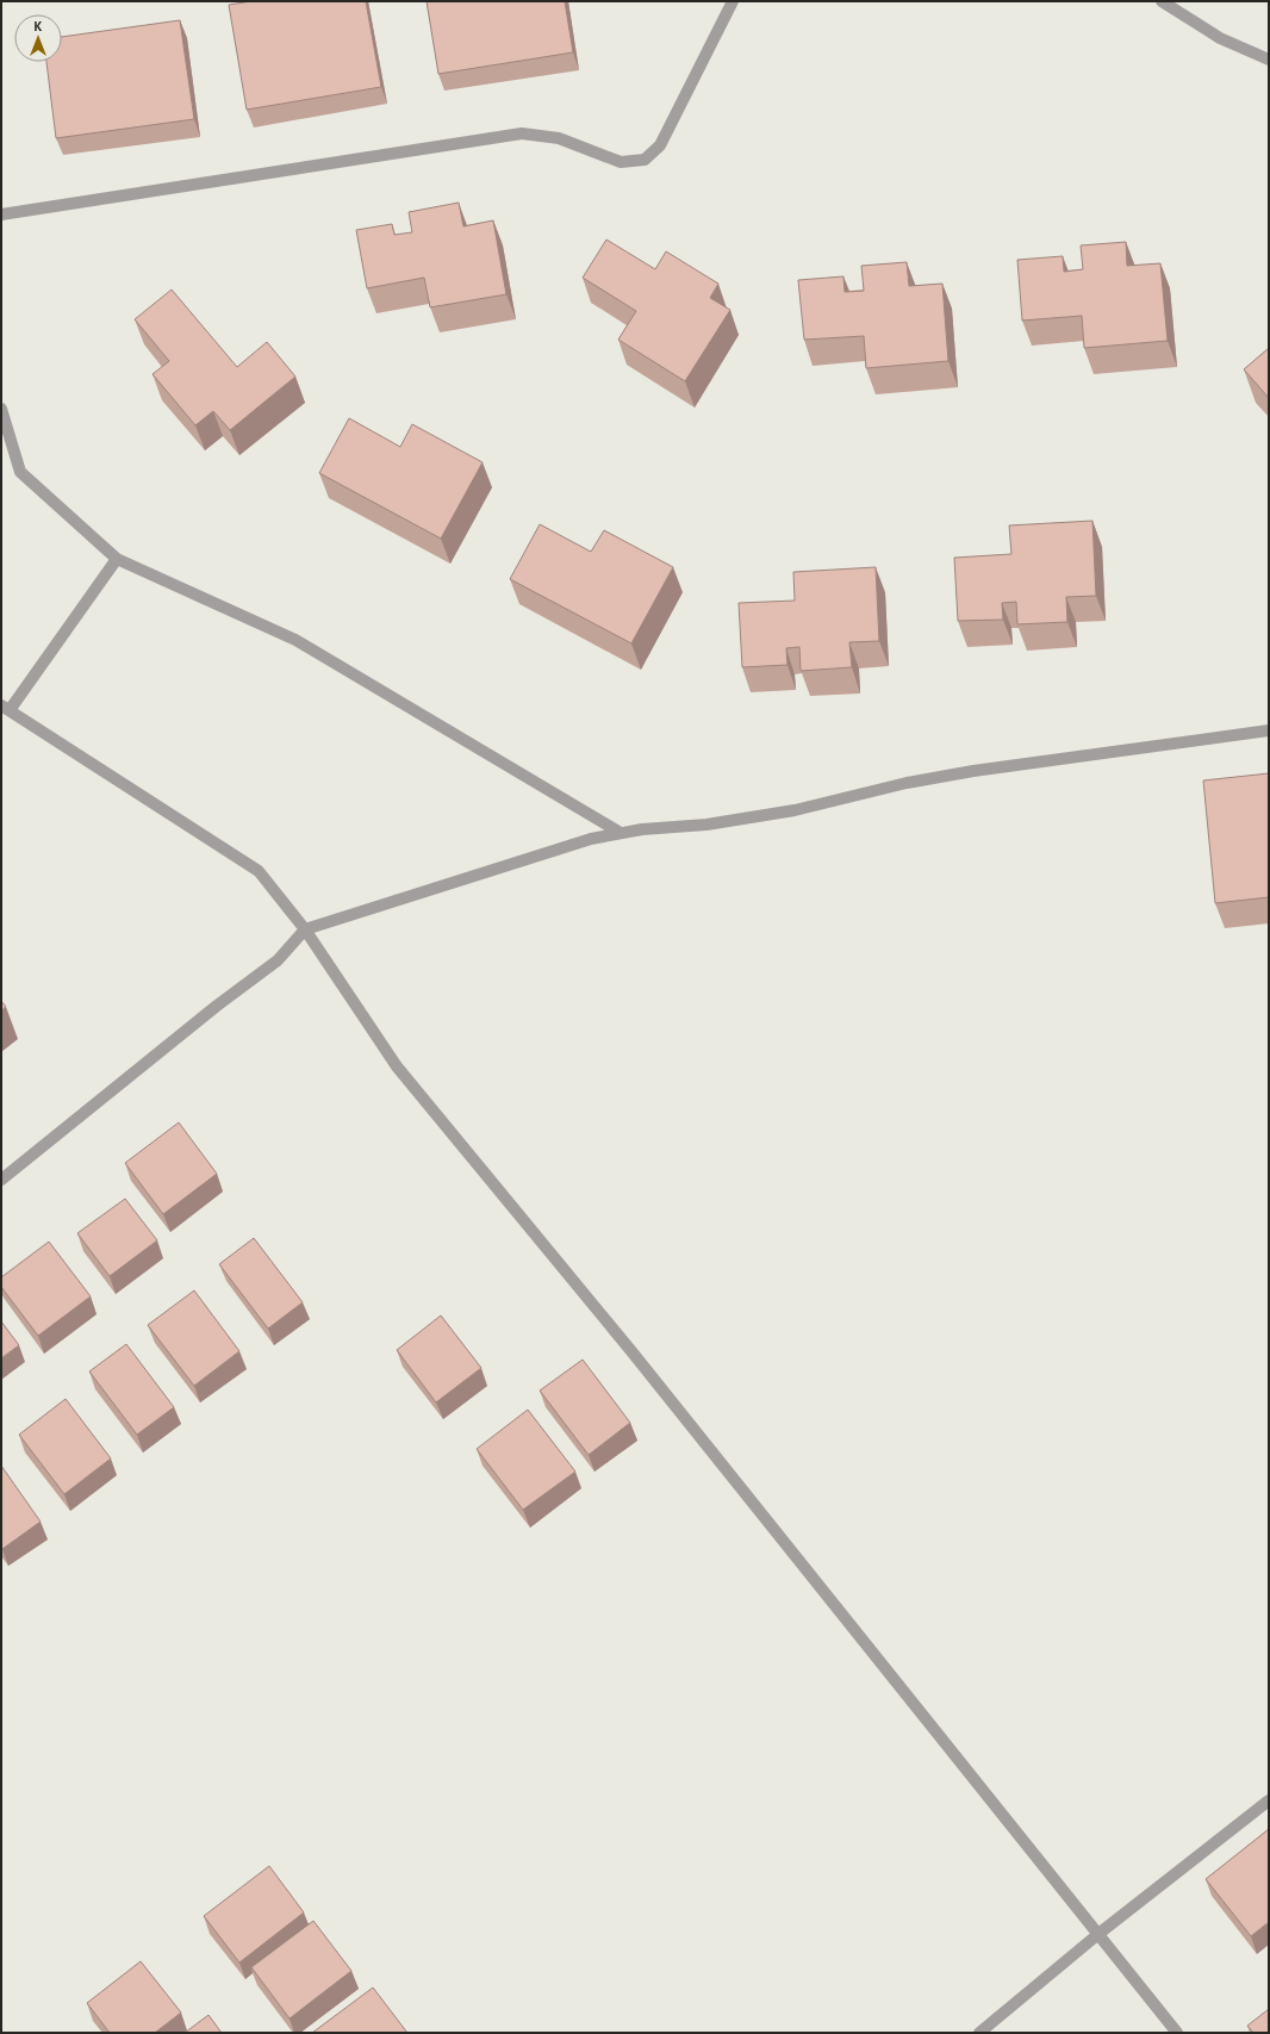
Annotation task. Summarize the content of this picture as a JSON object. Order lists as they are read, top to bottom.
{
  "north": "top"
}
